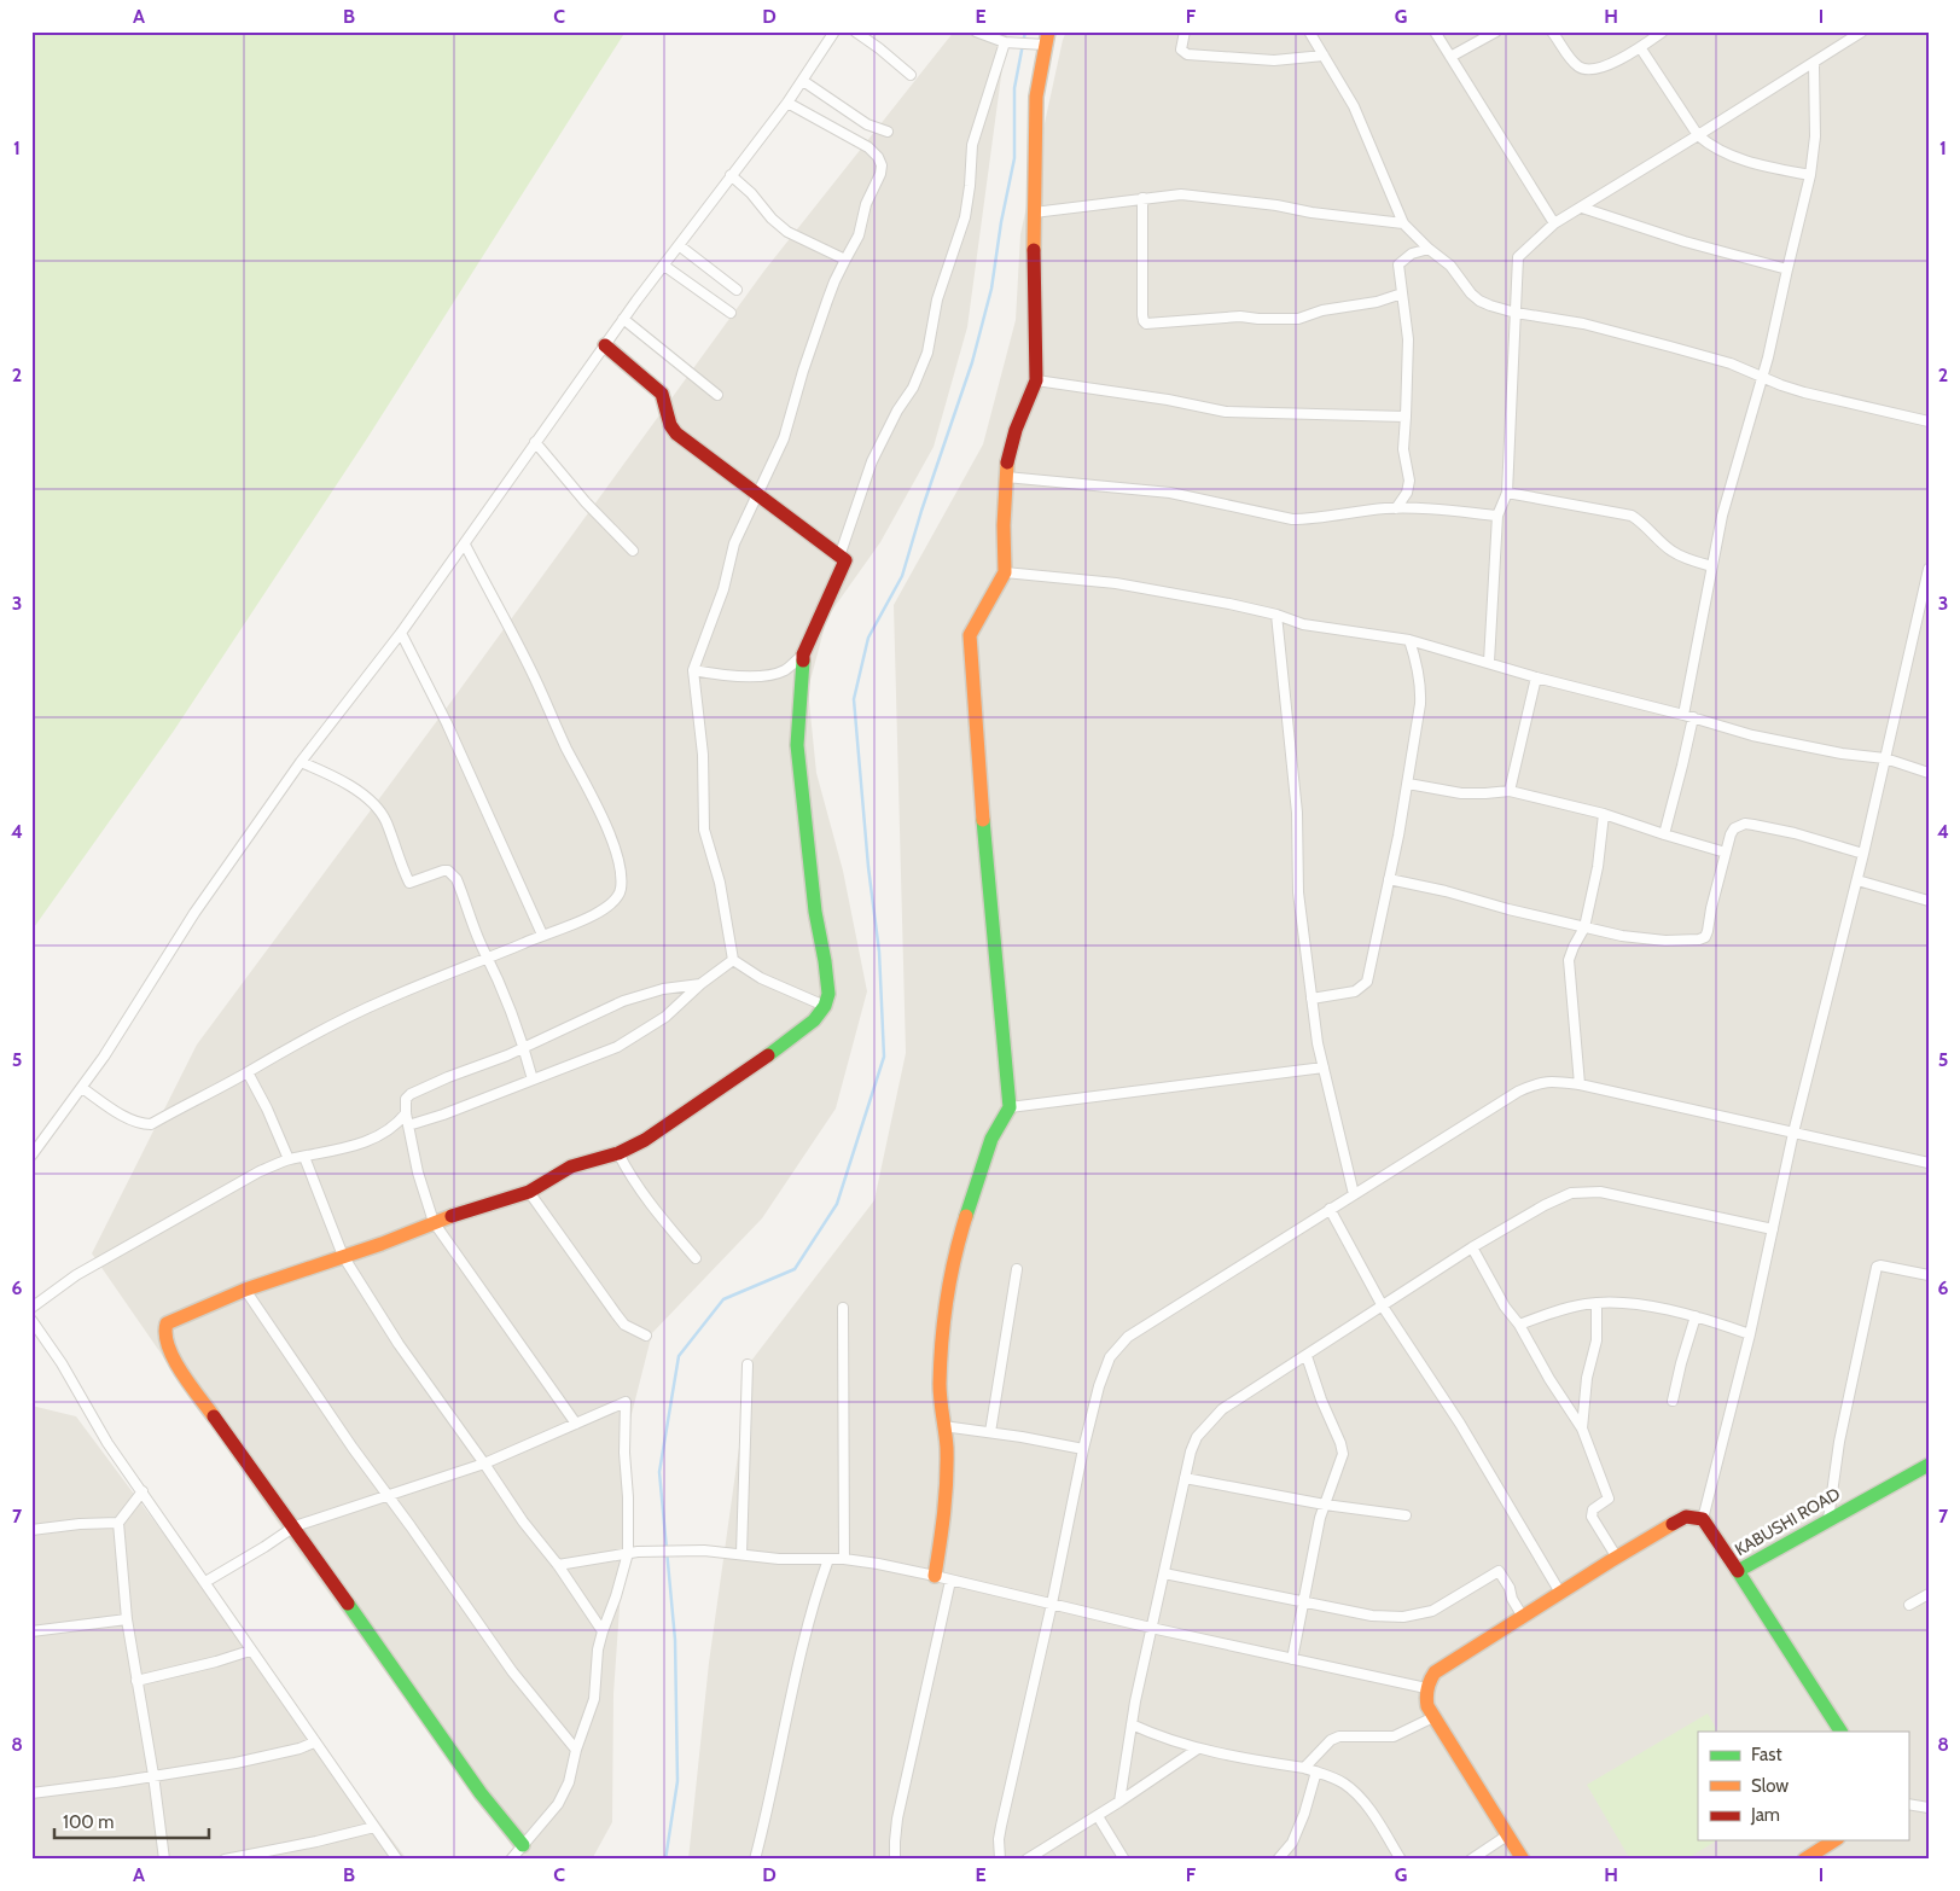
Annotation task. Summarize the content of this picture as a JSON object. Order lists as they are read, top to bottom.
{
  "streets": {
    "street": ["KABUSHI ROAD"]
  },
  "legend": ["Fast", "Slow", "Jam"],
  "scale_bar": "100 m",
  "grid": {
    "columns": [
      "A",
      "B",
      "C",
      "D",
      "E",
      "F",
      "G",
      "H",
      "I"
    ],
    "rows": [
      "1",
      "2",
      "3",
      "4",
      "5",
      "6",
      "7",
      "8"
    ]
  }
}
